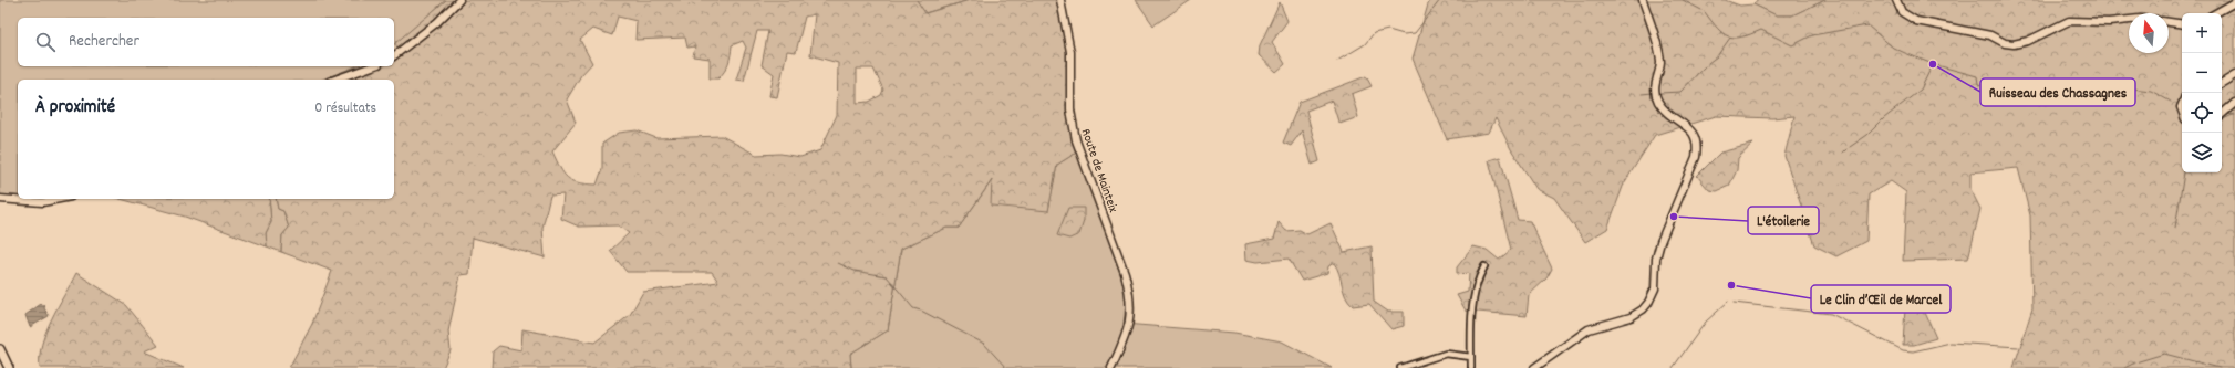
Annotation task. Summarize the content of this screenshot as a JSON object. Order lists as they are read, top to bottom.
{
  "streets": {
    "street": ["Route de Mainteix"]
  },
  "places": ["Ruisseau des Chassagnes", "L'étoilerie", "Le Clin d’Œil de Marcel"],
  "north": "top",
  "page": {
    "map_buttons": ["+", "−"],
    "search": "Rechercher",
    "heading": ["À proximité", "0 résultats"]
  }
}
